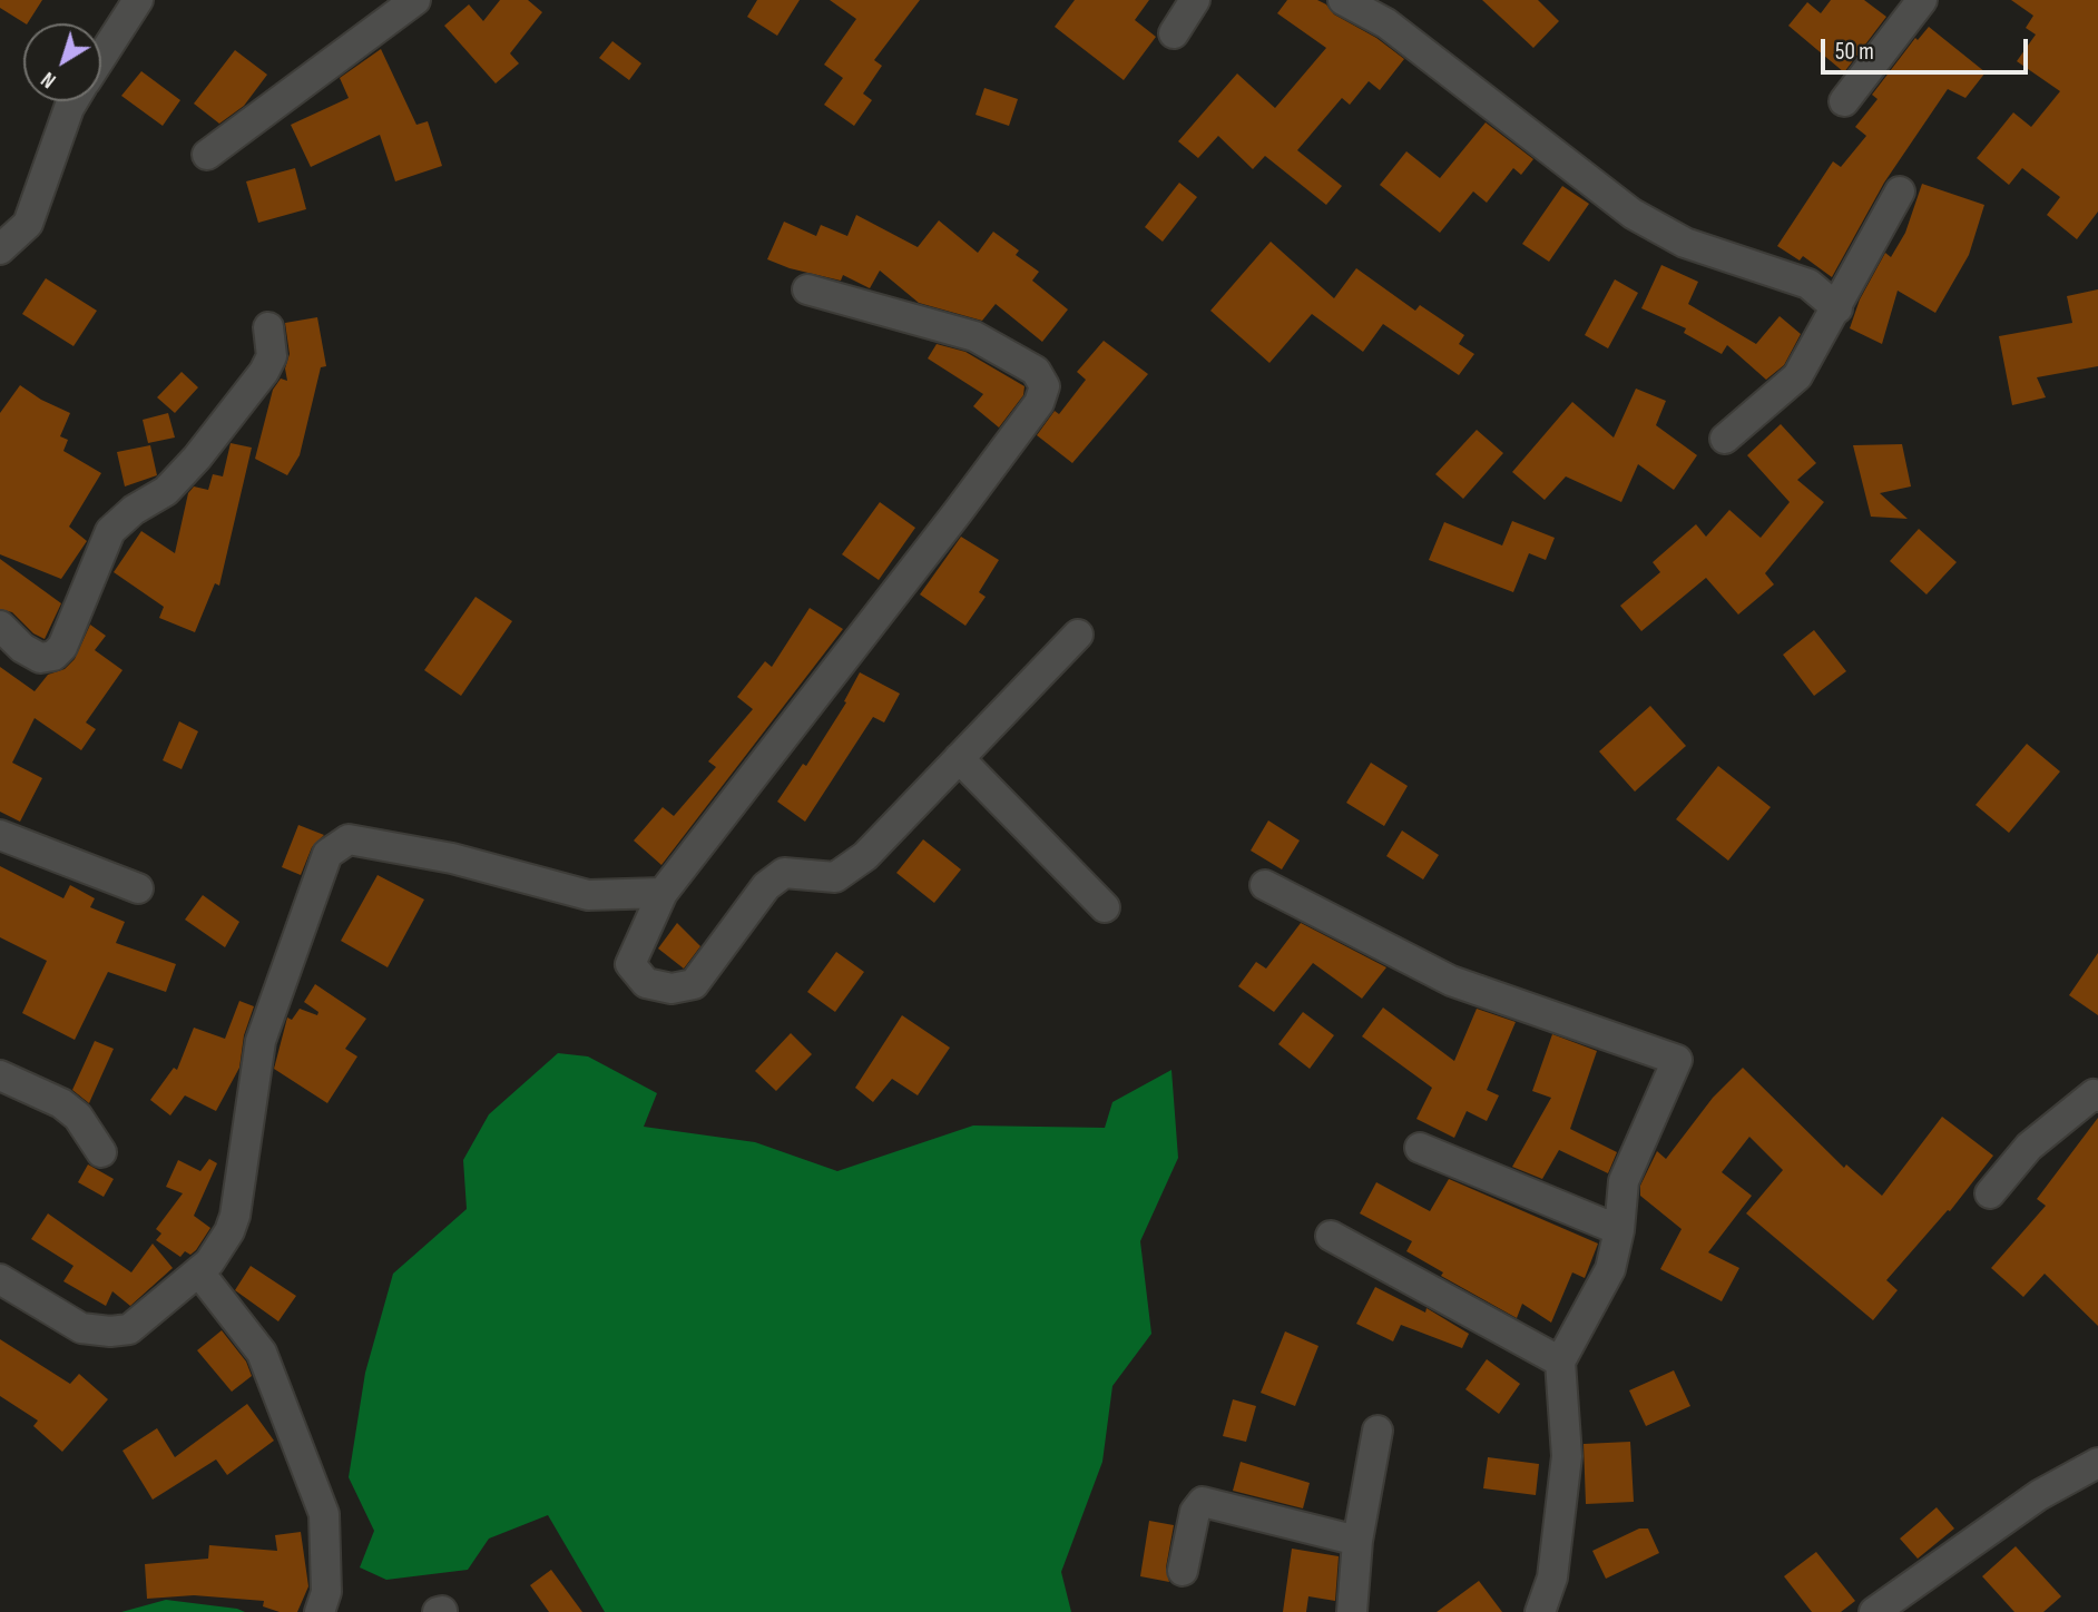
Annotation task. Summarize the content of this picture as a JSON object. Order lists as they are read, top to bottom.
{
  "scale_bar": "50 m",
  "north": "bottom left"
}
